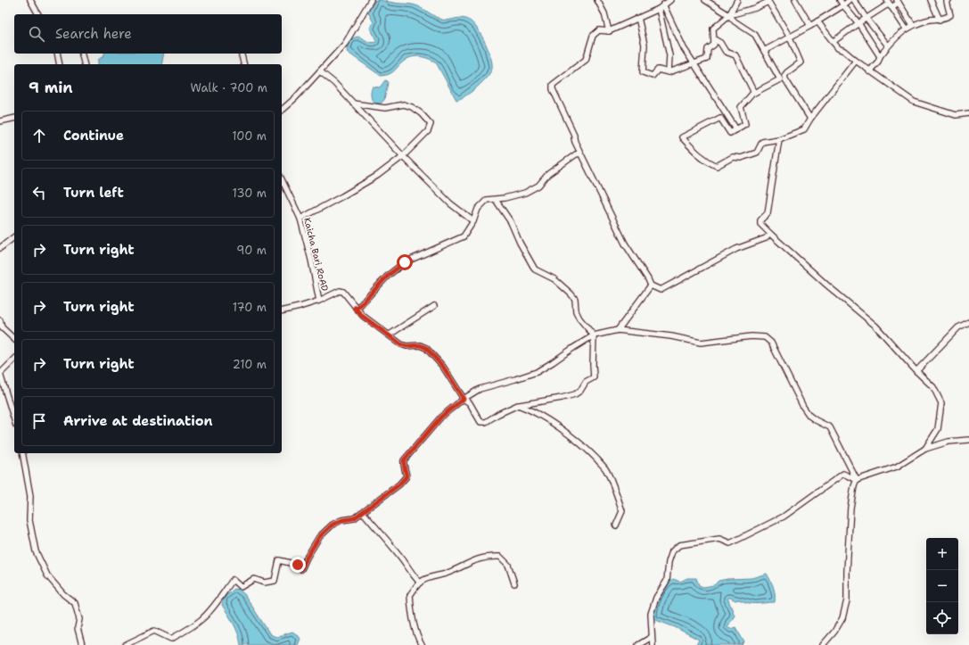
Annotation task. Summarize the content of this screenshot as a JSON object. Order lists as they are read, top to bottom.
{
  "streets": {
    "street": ["Kaicha Bari RoAD"]
  },
  "page": {
    "search": "Search here",
    "heading": ["9 min", "Walk · 700 m"],
    "list": [
      ["Continue", "100 m"],
      ["Turn left", "130 m"],
      ["Turn right", "90 m"],
      ["Turn right", "170 m"],
      ["Turn right", "210 m"],
      "Arrive at destination"
    ],
    "map_buttons": ["+", "−"]
  }
}
